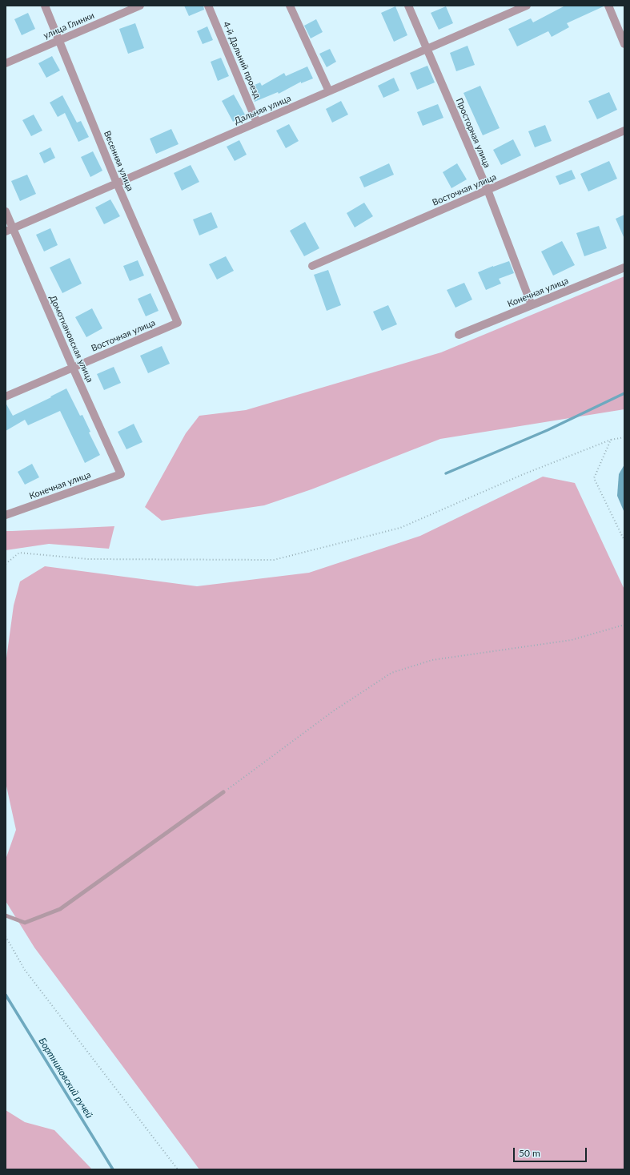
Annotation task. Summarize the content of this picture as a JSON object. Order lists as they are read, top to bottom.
{
  "streets": {
    "street": [
      "улица Глинки",
      "4-й Дальний проезд",
      "Дальняя улица",
      "Просторная улица",
      "Весенняя улица",
      "Восточная улица",
      "Конечная улица",
      "Домоткановская улица"
    ]
  },
  "crossings": [
    ["улица Глинки", "Весенняя улица"],
    ["4-й Дальний проезд", "Дальняя улица"],
    ["Дальняя улица", "Просторная улица"],
    ["Дальняя улица", "Весенняя улица"],
    ["Дальняя улица", "Домоткановская улица"],
    ["Просторная улица", "Восточная улица"],
    ["Просторная улица", "Конечная улица"],
    ["Весенняя улица", "Восточная улица"],
    ["Восточная улица", "Домоткановская улица"],
    ["Конечная улица", "Домоткановская улица"]
  ],
  "water": ["Бортниковский ручей"],
  "scale_bar": "50 m"
}
